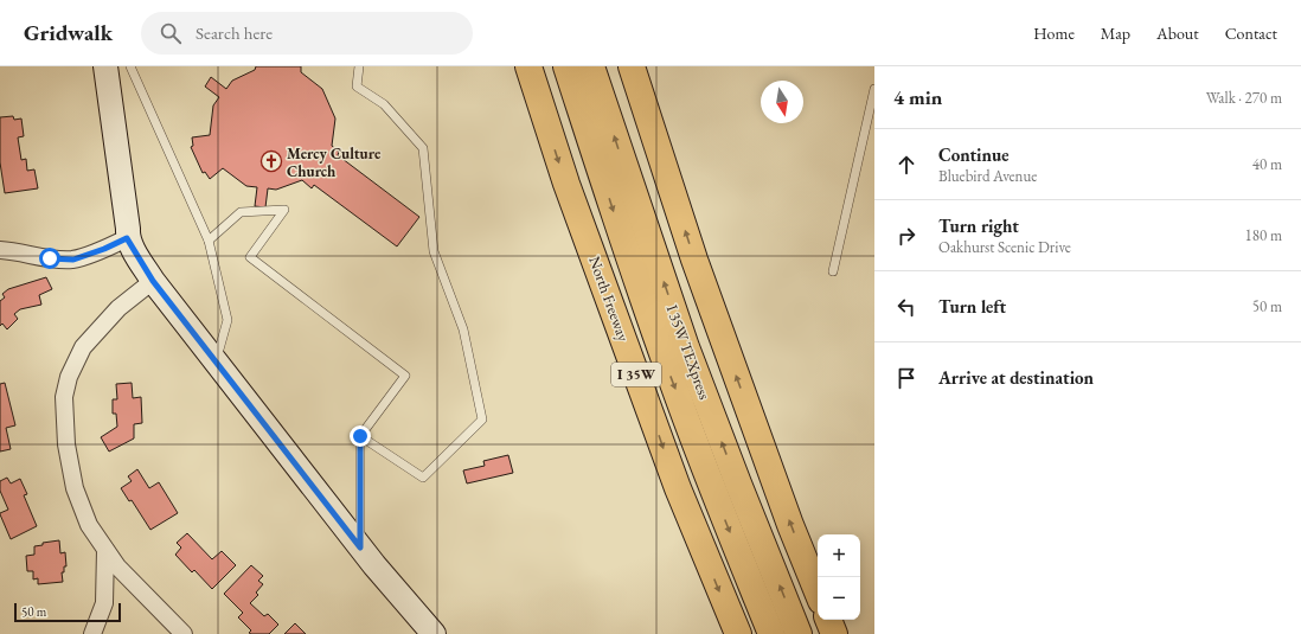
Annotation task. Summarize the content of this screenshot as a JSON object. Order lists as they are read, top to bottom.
{
  "streets": {
    "highway": ["North Freeway", "I 35W TEXpress", "I 35W"]
  },
  "places": {
    "church": ["Mercy Culture Church"]
  },
  "scale_bar": "50 m",
  "north": "bottom",
  "page": {
    "header": "Gridwalk",
    "search": "Search here",
    "nav": [
      "Home",
      "Map",
      "About",
      "Contact"
    ],
    "heading": ["4 min", "Walk · 270 m"],
    "list": [
      ["Continue", "Bluebird Avenue", "40 m"],
      ["Turn right", "Oakhurst Scenic Drive", "180 m"],
      ["Turn left", "50 m"],
      "Arrive at destination"
    ],
    "map_buttons": ["+", "−"],
    "scale": "50 m"
  }
}
